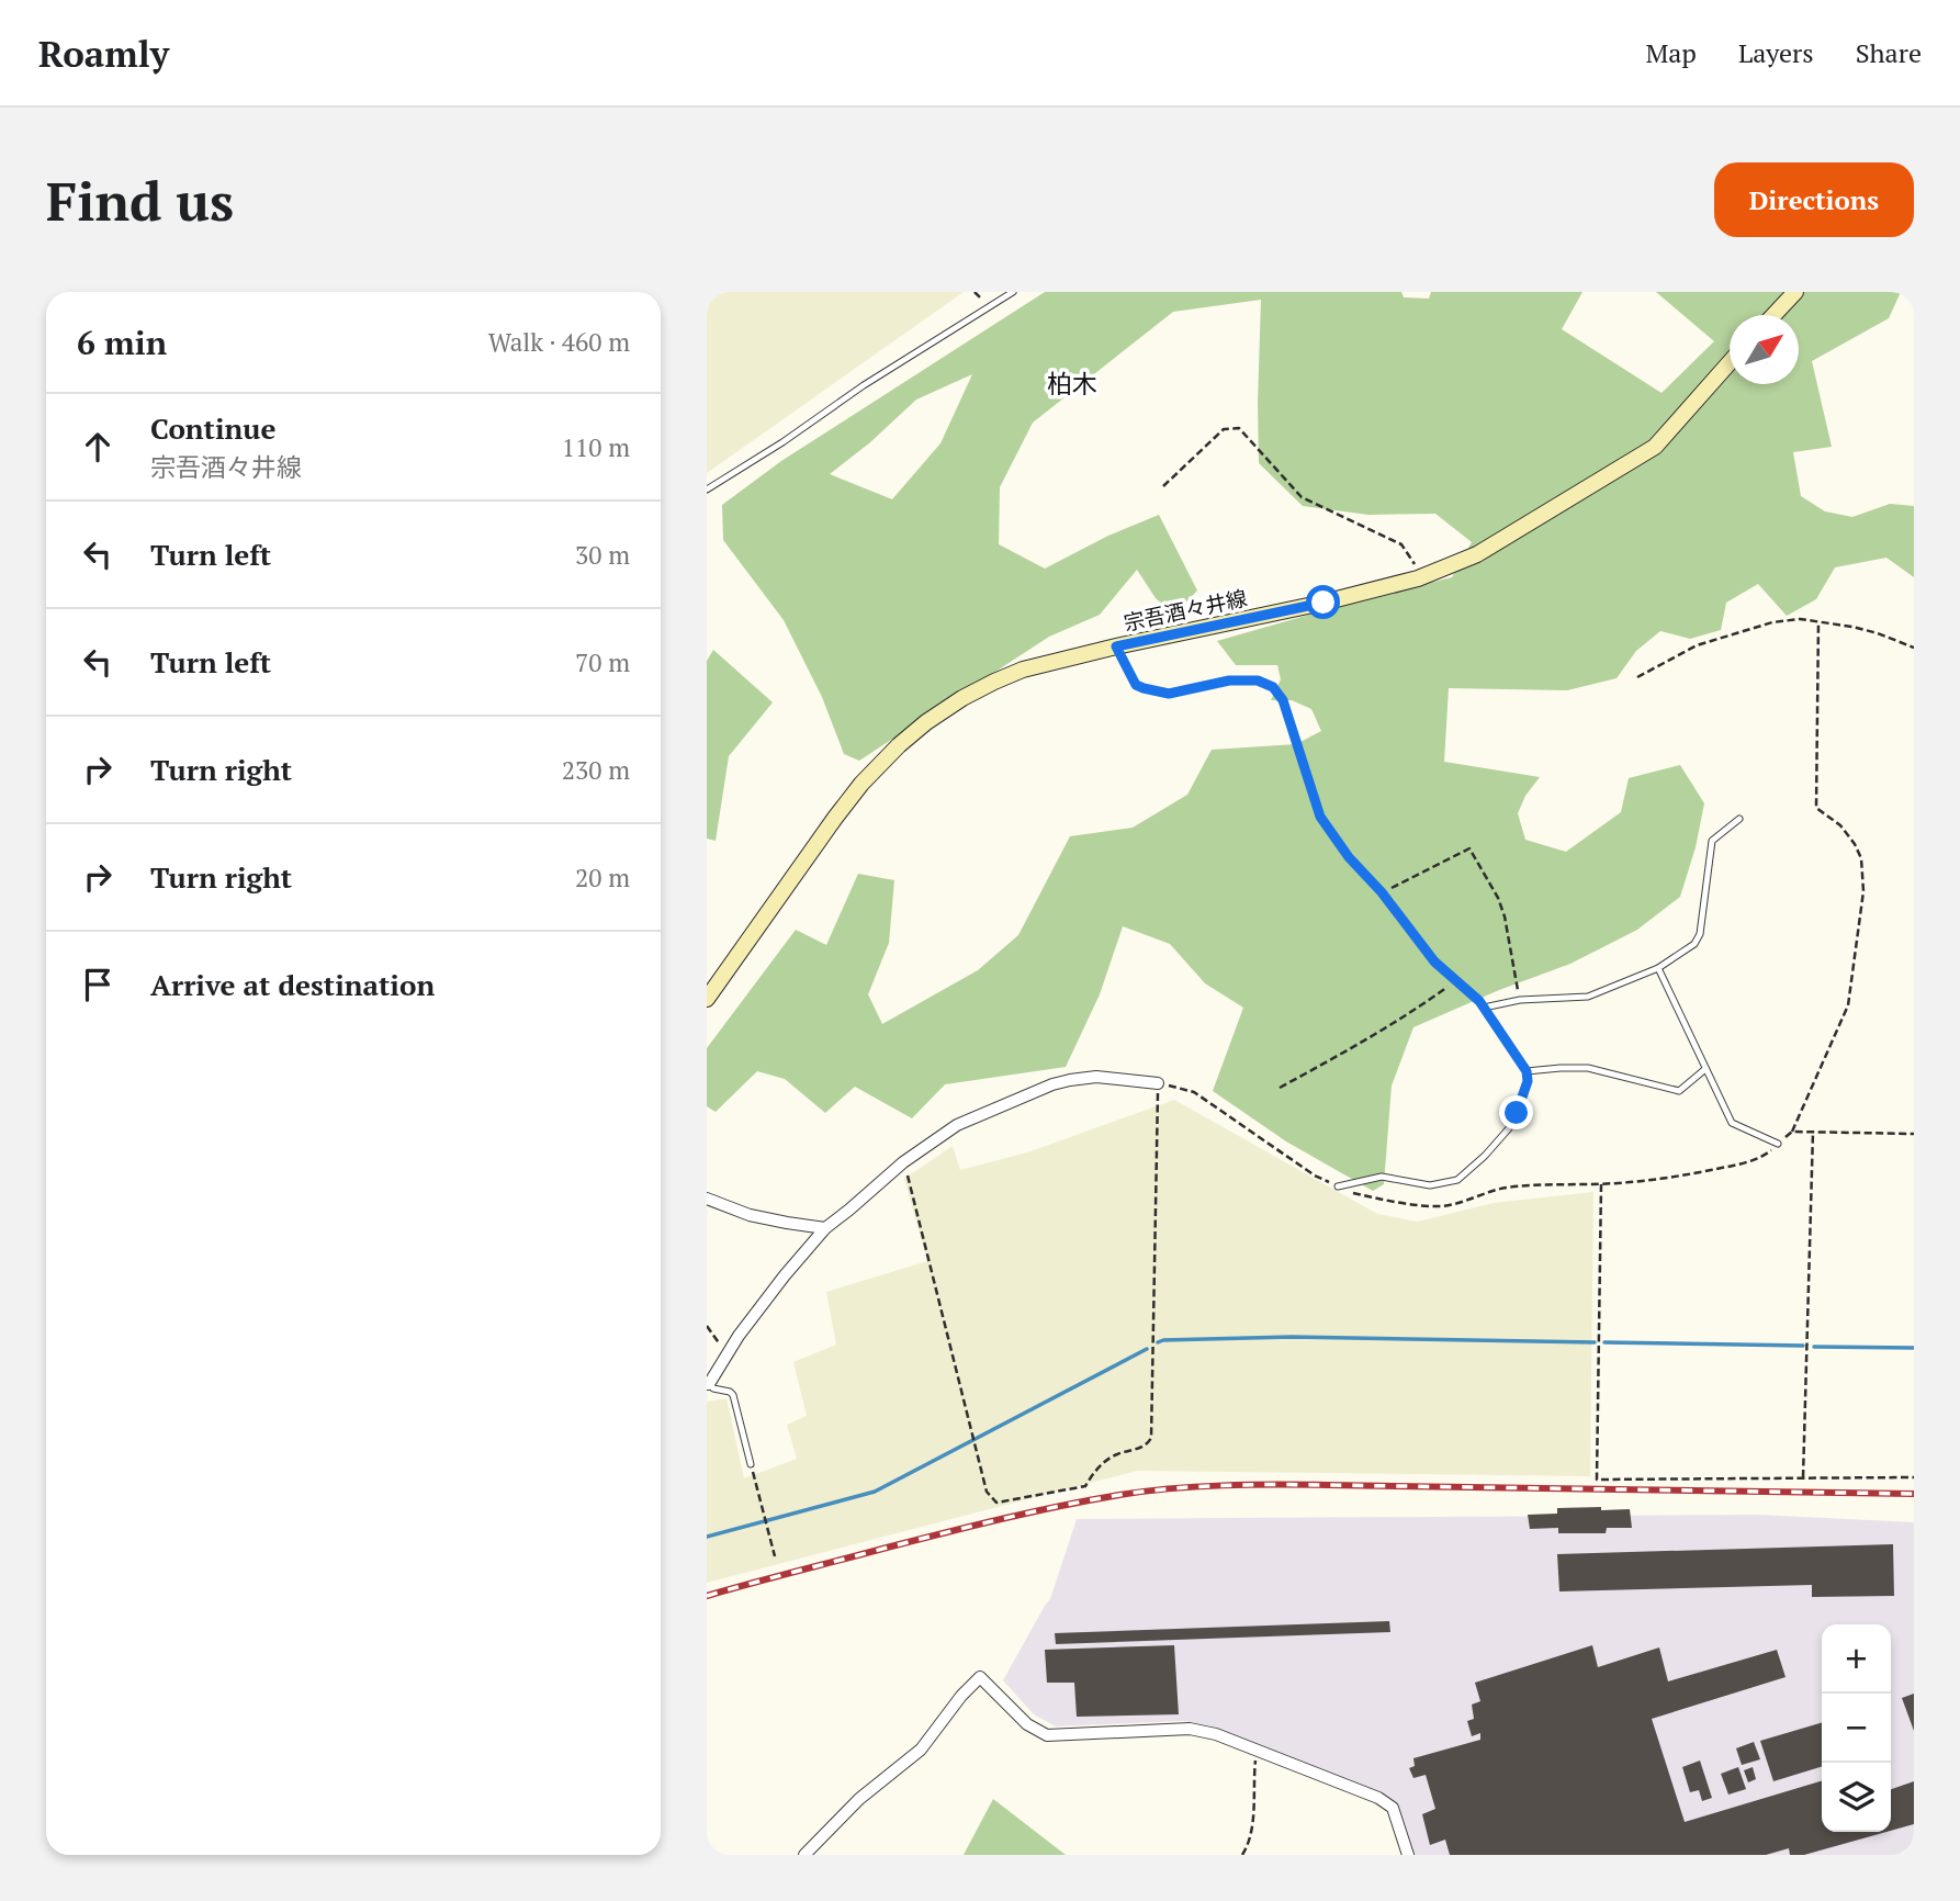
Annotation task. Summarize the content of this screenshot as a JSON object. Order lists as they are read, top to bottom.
{
  "streets": {
    "main road": ["宗吾酒々井線"]
  },
  "districts": ["柏木"],
  "north": "top right",
  "page": {
    "header": "Roamly",
    "nav": ["Map", "Layers", "Share"],
    "buttons": "Directions",
    "title": "Find us",
    "heading": ["6 min", "Walk · 460 m"],
    "list": [
      ["Continue", "宗吾酒々井線", "110 m"],
      ["Turn left", "30 m"],
      ["Turn left", "70 m"],
      ["Turn right", "230 m"],
      ["Turn right", "20 m"],
      "Arrive at destination"
    ],
    "map_buttons": ["+", "−"]
  }
}
